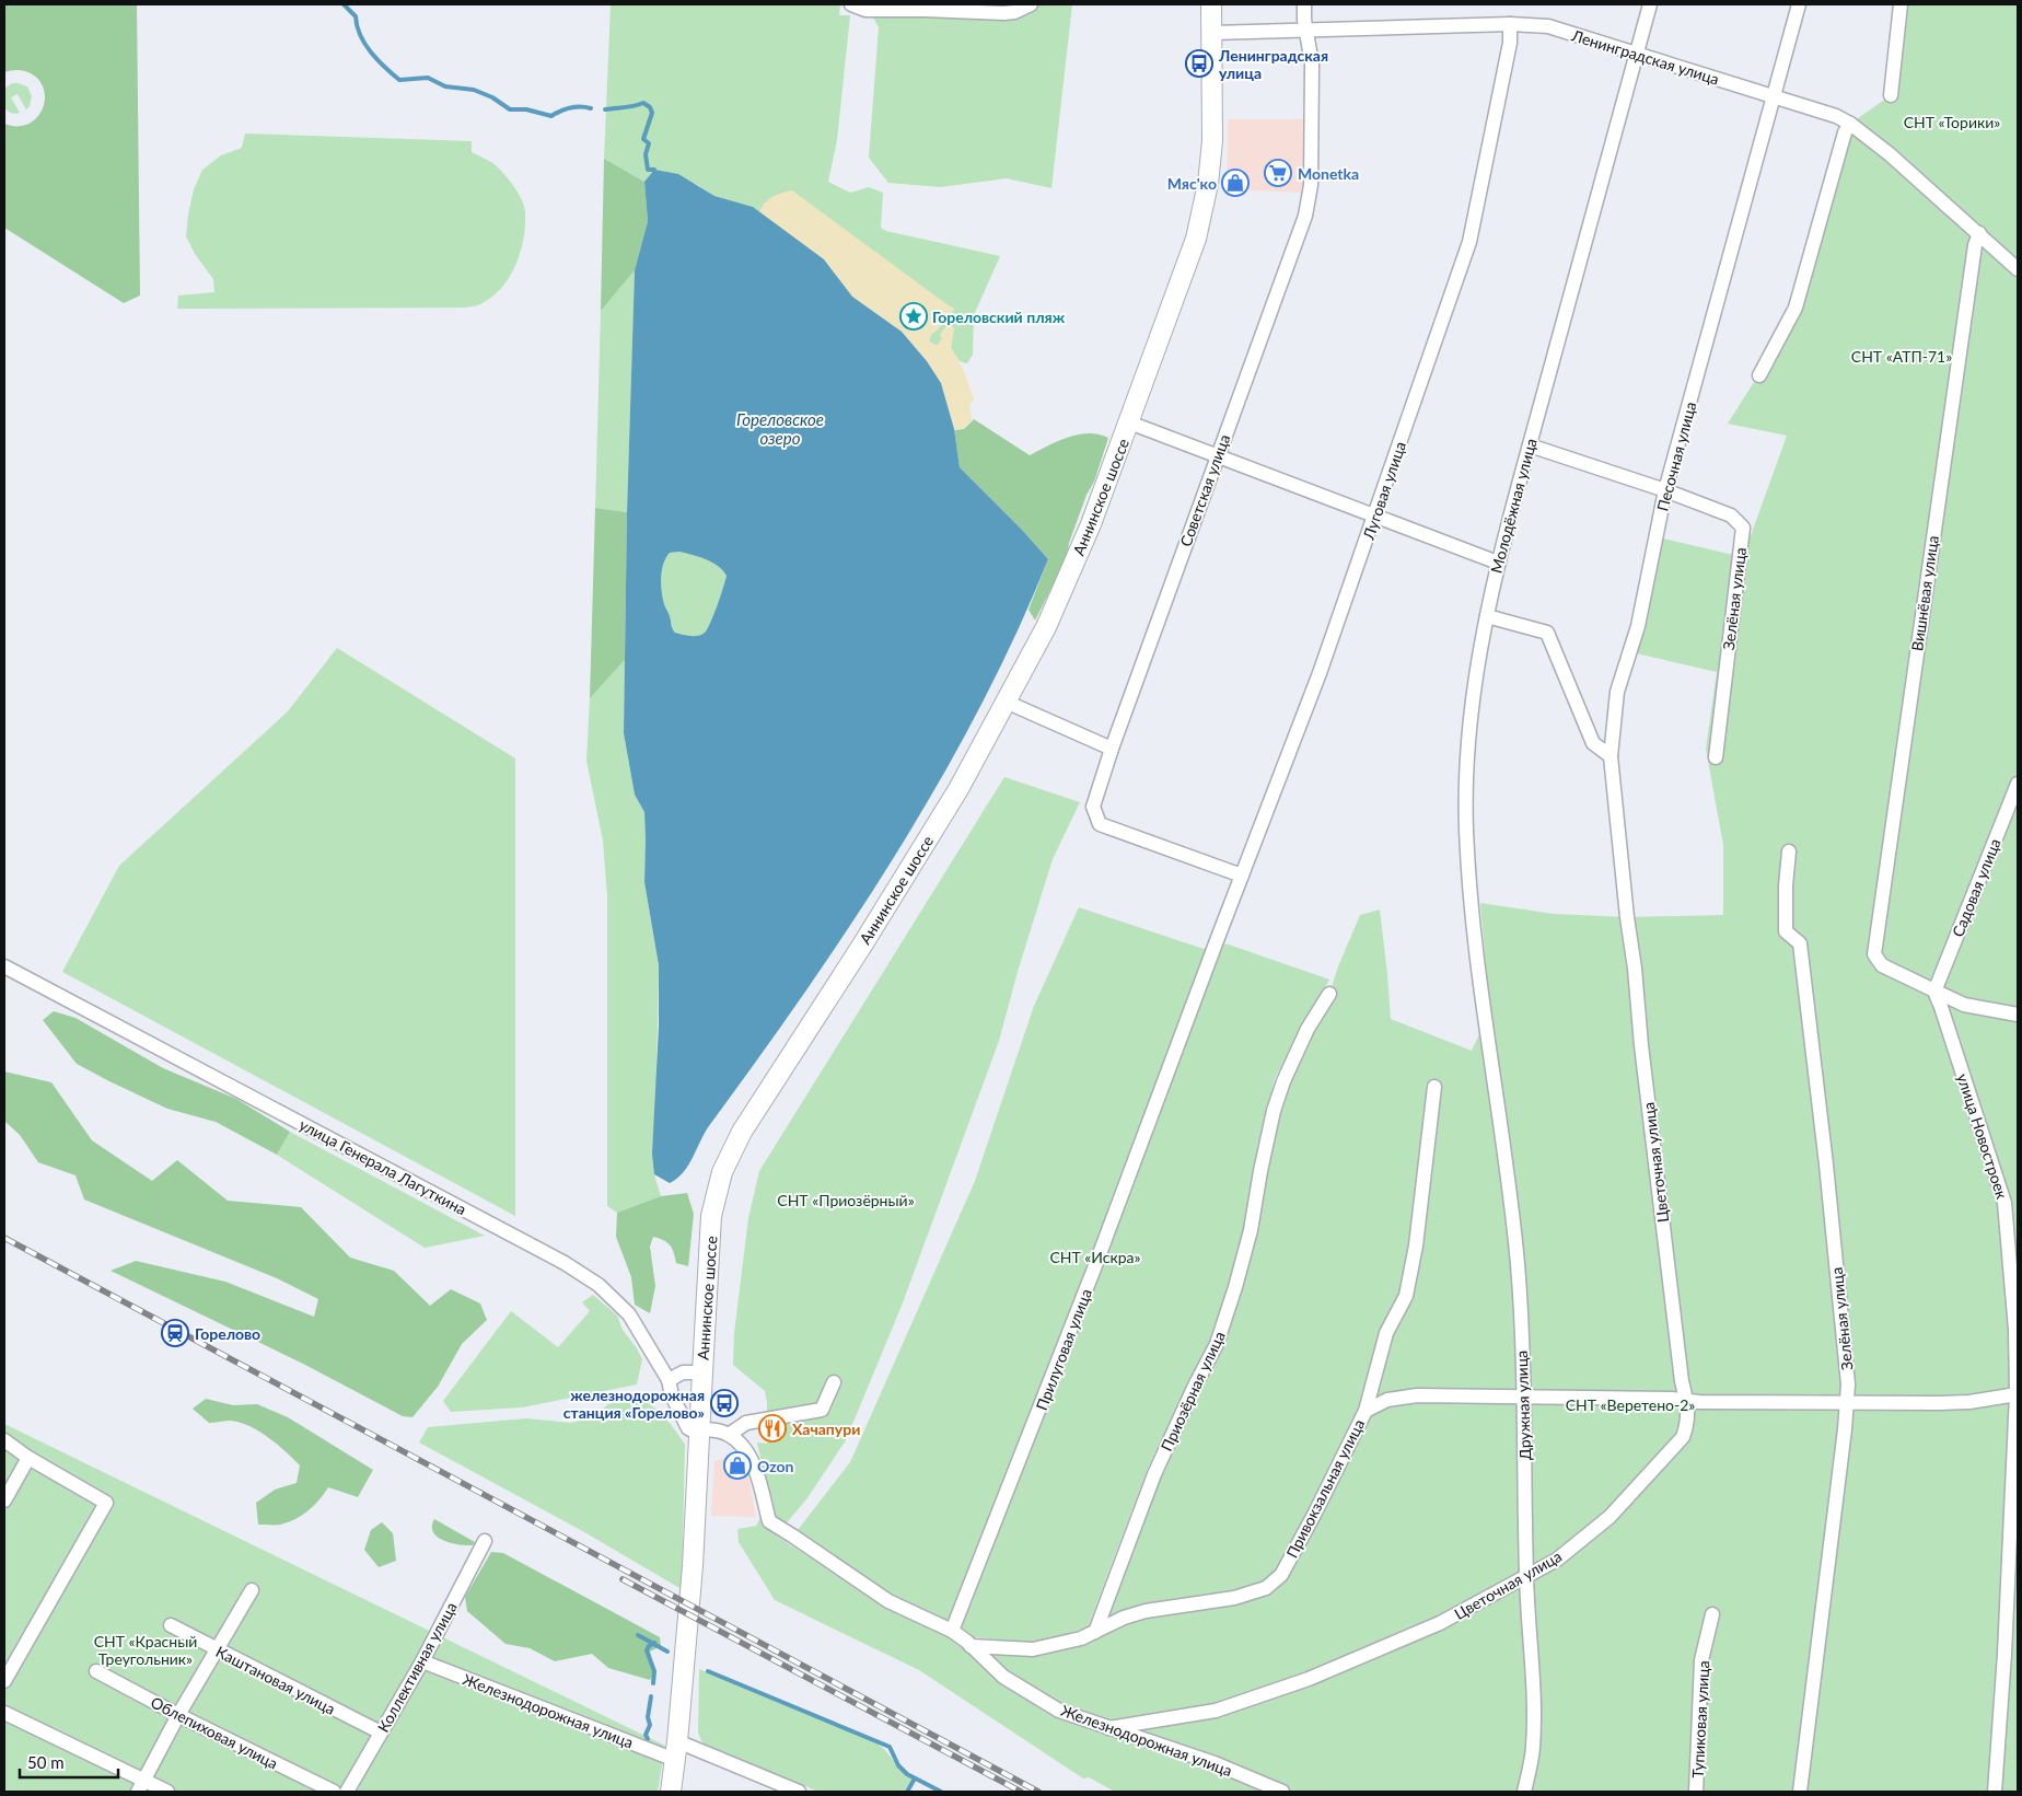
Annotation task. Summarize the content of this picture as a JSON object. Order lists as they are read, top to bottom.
{
  "streets": {
    "main road": ["Аннинское шоссе"],
    "street": [
      "Ленинградская улица",
      "Песочная улица",
      "Советская улица",
      "Луговая улица",
      "Молодёжная улица",
      "Вишнёвая улица",
      "Зелёная улица",
      "Садовая улица",
      "улица Новостроек",
      "Цветочная улица",
      "улица Генерала Лагуткина",
      "Прилуговая улица",
      "Приозёрная улица",
      "Дружная улица",
      "Привокзальная улица",
      "Коллективная улица",
      "Каштановая улица",
      "Железнодорожная улица",
      "Тупиковая улица",
      "Облепиховая улица"
    ]
  },
  "crossings": [
    ["Ленинградская улица", "Песочная улица"],
    ["Ленинградская улица", "Советская улица"],
    ["Ленинградская улица", "Луговая улица"],
    ["Ленинградская улица", "Аннинское шоссе"],
    ["Ленинградская улица", "Молодёжная улица"],
    ["Ленинградская улица", "Вишнёвая улица"],
    ["Песочная улица", "Зелёная улица"],
    ["Песочная улица", "Цветочная улица"],
    ["Советская улица", "Луговая улица"],
    ["Луговая улица", "Прилуговая улица"],
    ["Аннинское шоссе", "улица Генерала Лагуткина"],
    ["Аннинское шоссе", "Железнодорожная улица"],
    ["Молодёжная улица", "Дружная улица"],
    ["Вишнёвая улица", "Садовая улица"],
    ["Вишнёвая улица", "улица Новостроек"],
    ["Садовая улица", "улица Новостроек"],
    ["Цветочная улица", "Дружная улица"],
    ["Цветочная улица", "Железнодорожная улица"],
    ["Прилуговая улица", "Железнодорожная улица"],
    ["Приозёрная улица", "Привокзальная улица"],
    ["Привокзальная улица", "Железнодорожная улица"],
    ["Коллективная улица", "Каштановая улица"],
    ["Коллективная улица", "Железнодорожная улица"]
  ],
  "water": ["Гореловское озеро"],
  "parks": [
    "СНТ «Торики»",
    "СНТ «АТП-71»",
    "СНТ «Приозёрный»",
    "СНТ «Искра»",
    "СНТ «Веретено-2»",
    "СНТ «Красный Треугольник»"
  ],
  "places": {
    "bus stop": ["Ленинградская улица", "железнодорожная станция «Горелово»"],
    "supermarket": ["Monetka"],
    "shop": ["Мяс'ко", "Ozon"],
    "place": ["Гореловский пляж"],
    "station": ["Горелово"],
    "restaurant": ["Хачапури"]
  },
  "scale_bar": "50 m"
}
